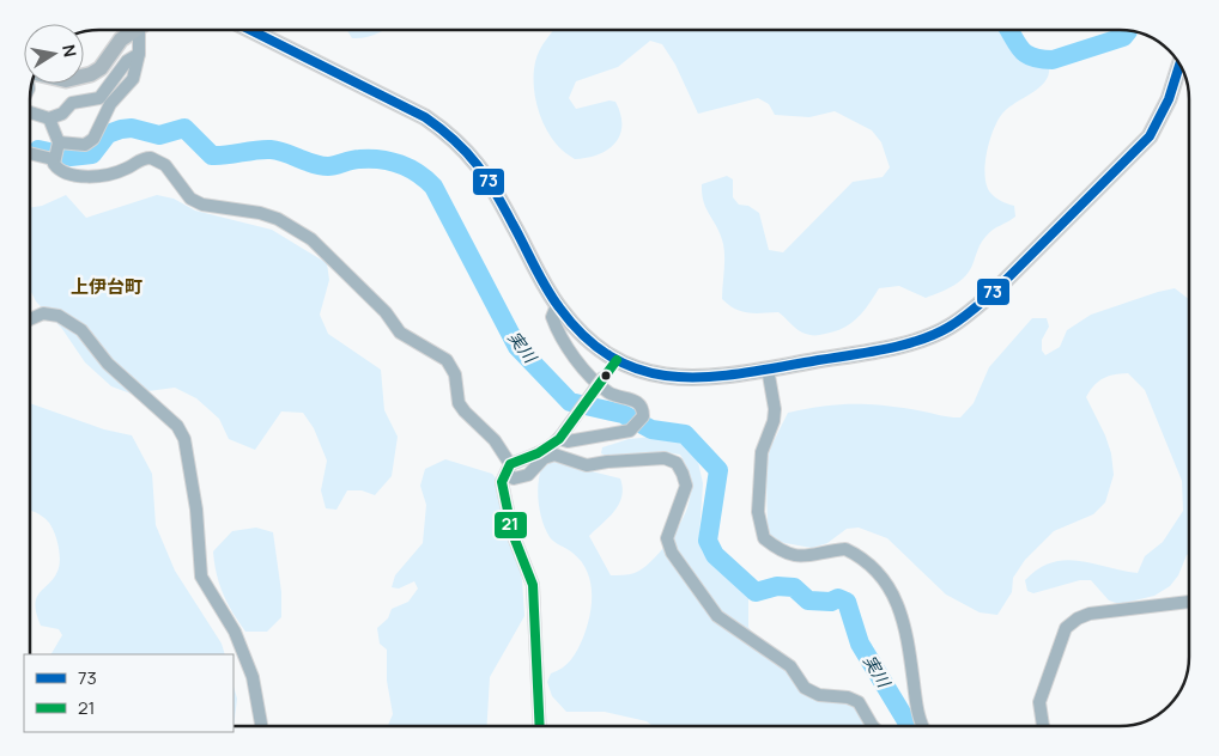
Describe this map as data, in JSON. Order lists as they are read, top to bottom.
{
  "districts": ["上伊台町"],
  "water": ["実川"],
  "lines": ["transit line 73", "transit line 21"],
  "legend": ["73", "21"],
  "north": "right"
}
